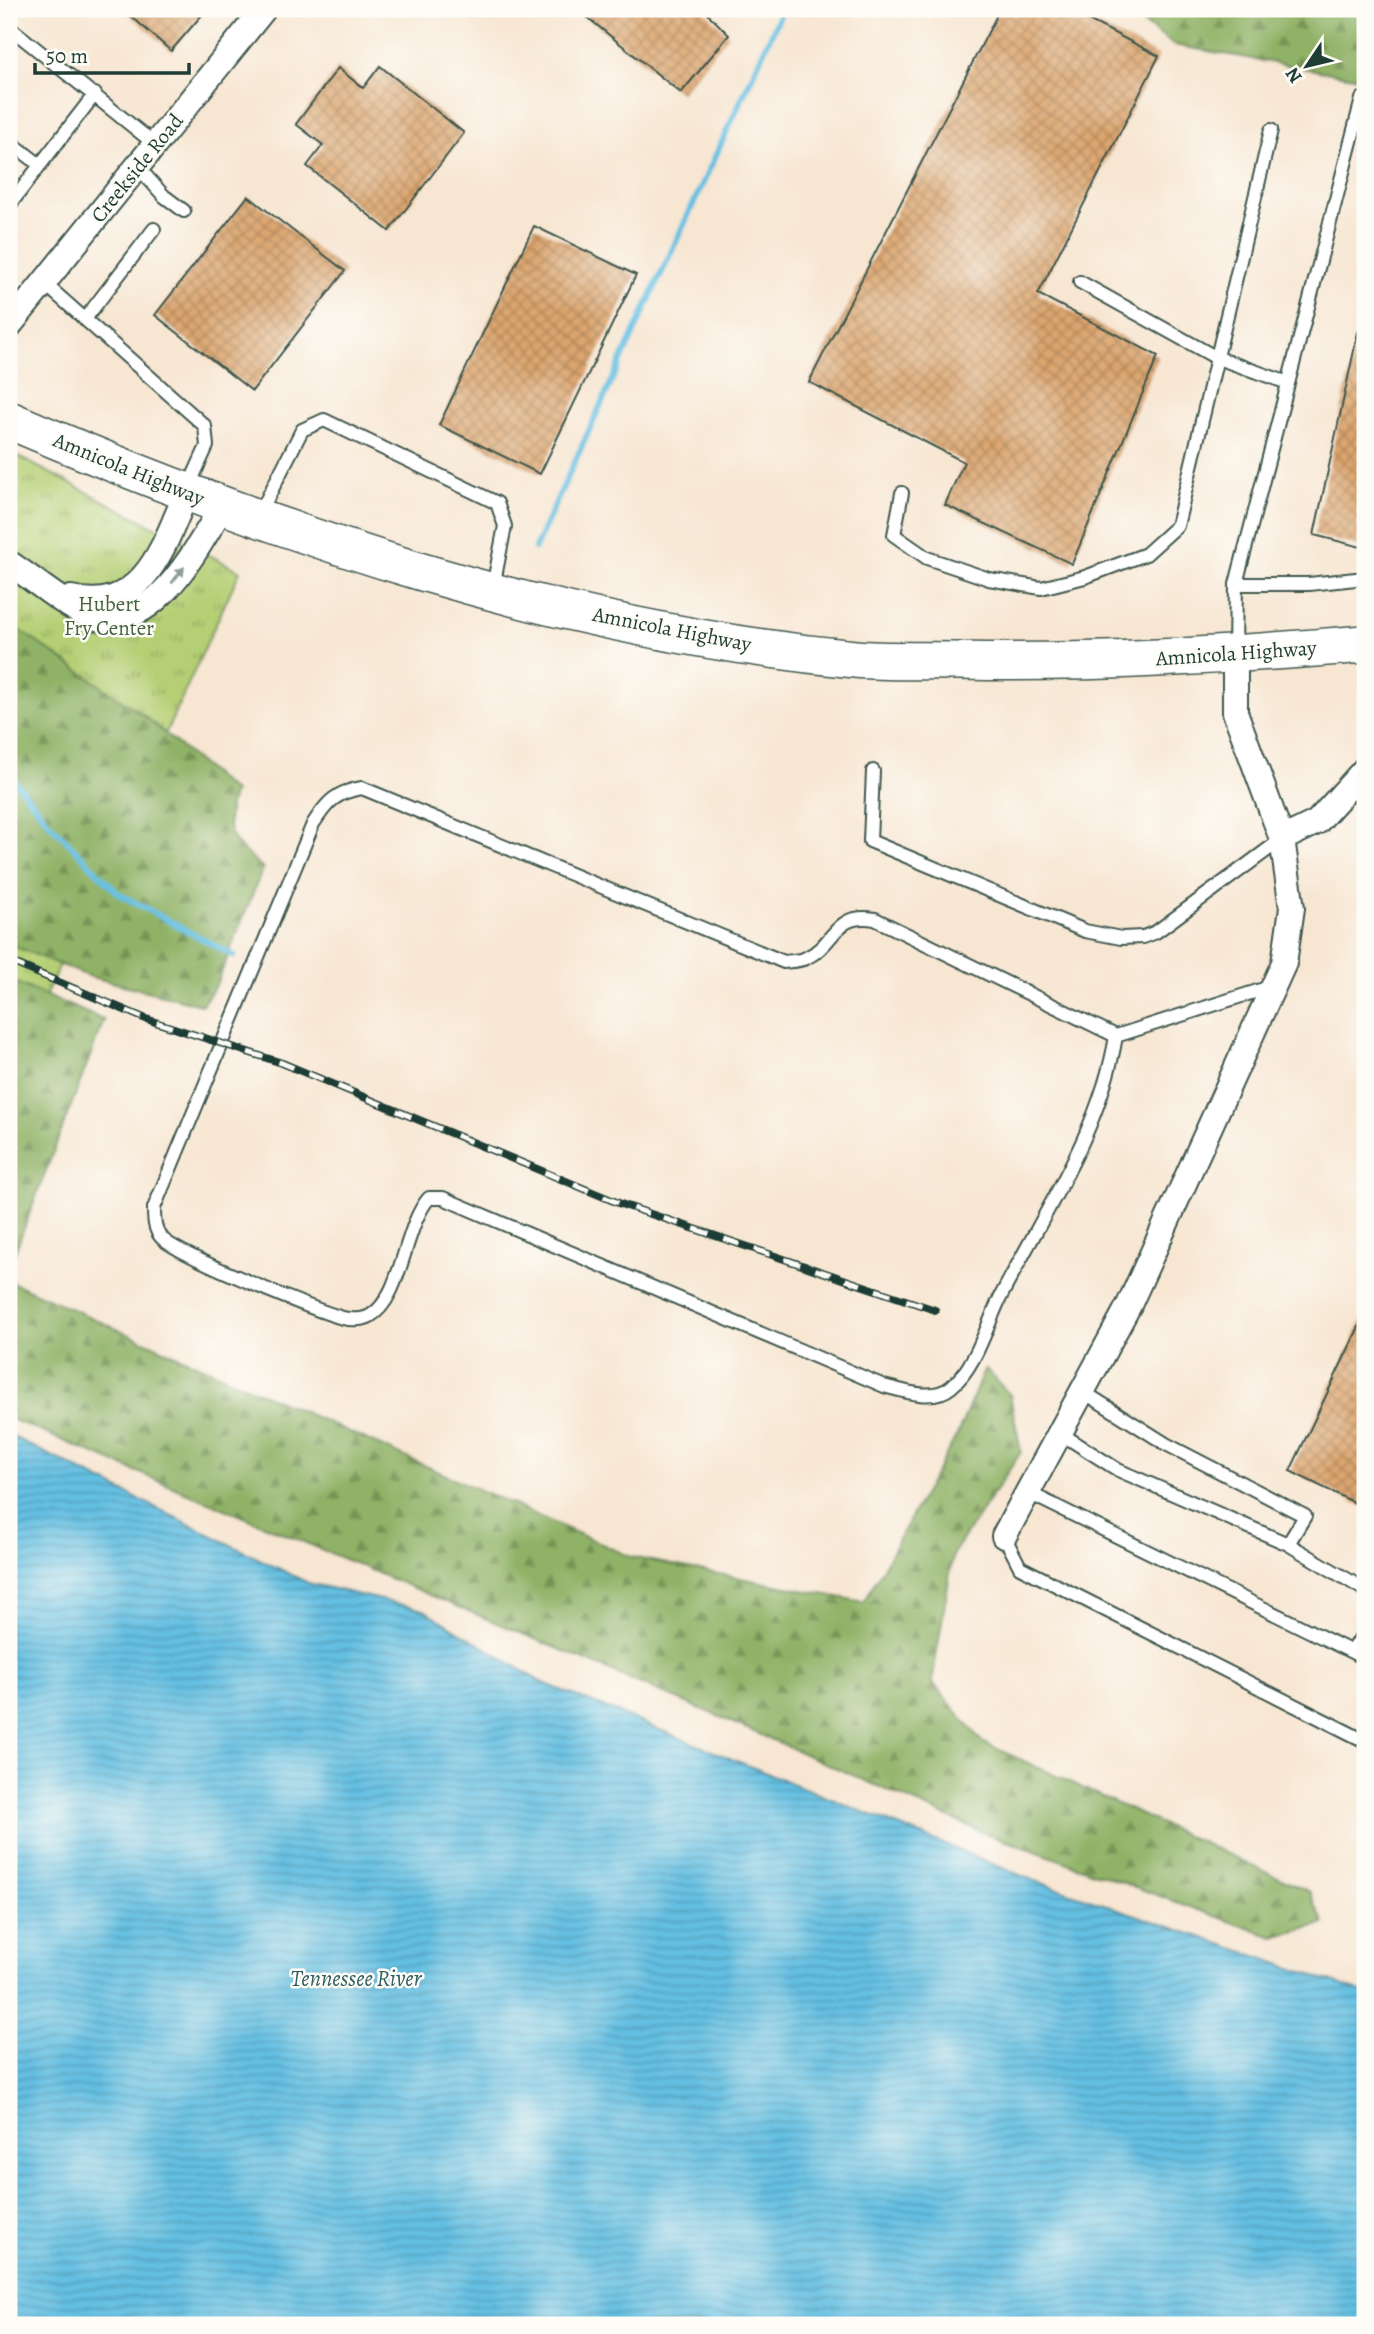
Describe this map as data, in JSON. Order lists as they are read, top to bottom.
{
  "streets": {
    "main road": ["Amnicola Highway"],
    "street": ["Creekside Road"]
  },
  "water": ["Tennessee River"],
  "parks": ["Hubert Fry Center"],
  "scale_bar": "50 m",
  "north": "bottom left"
}
